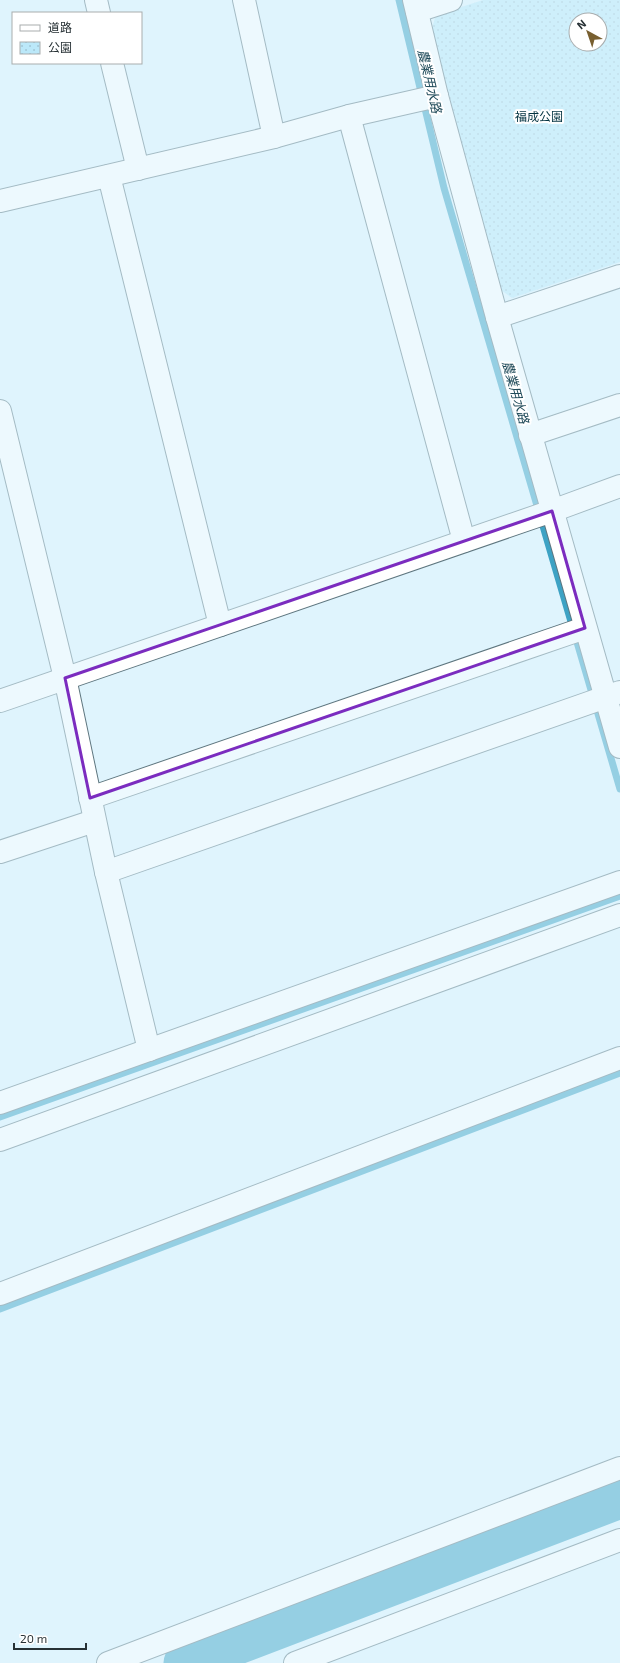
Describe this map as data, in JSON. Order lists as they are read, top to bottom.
{
  "water": ["農業用水路"],
  "parks": ["福成公園"],
  "legend": ["道路", "公園"],
  "scale_bar": "20 m",
  "north": "top left"
}
